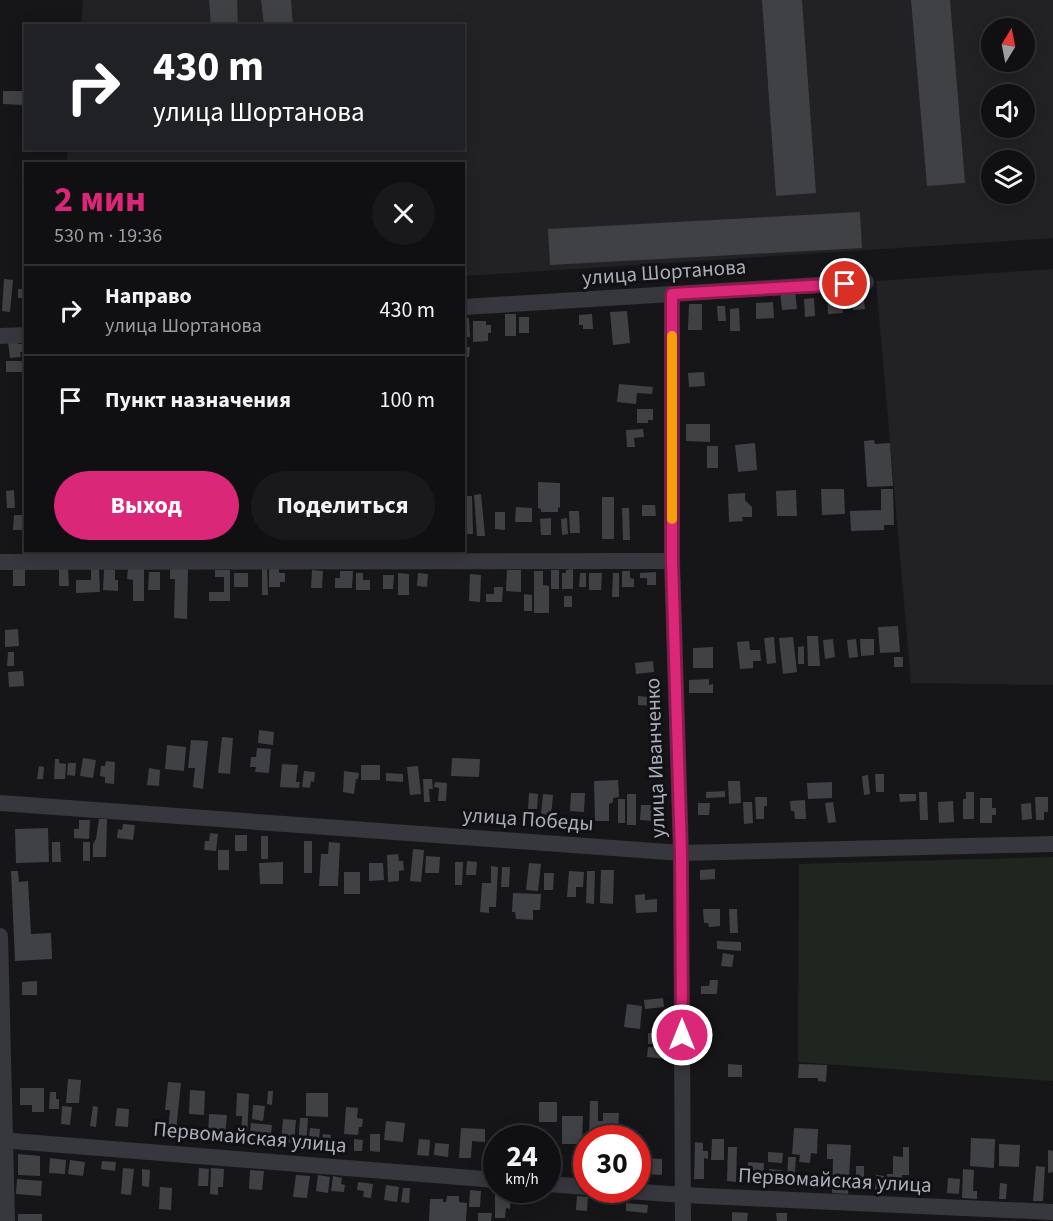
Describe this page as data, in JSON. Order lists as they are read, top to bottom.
{
  "streets": {
    "street": [
      "улица Шортанова",
      "улица Иванченко",
      "улица Победы",
      "Первомайская улица"
    ]
  },
  "crossings": [
    ["улица Шортанова", "улица Иванченко"],
    ["улица Иванченко", "улица Победы"],
    ["улица Иванченко", "Первомайская улица"]
  ],
  "north": "top",
  "page": {
    "turn": ["430 m", "улица Шортанова"],
    "heading": ["2 мин", "530 m · 19:36"],
    "list": [
      {
        "name": "Направо",
        "note": "улица Шортанова",
        "value": "430 m"
      },
      {
        "name": "Пункт назначения",
        "value": "100 m"
      }
    ],
    "buttons": ["Выход", "Поделиться"],
    "speed": "24 km/h",
    "limit": "30"
  }
}
